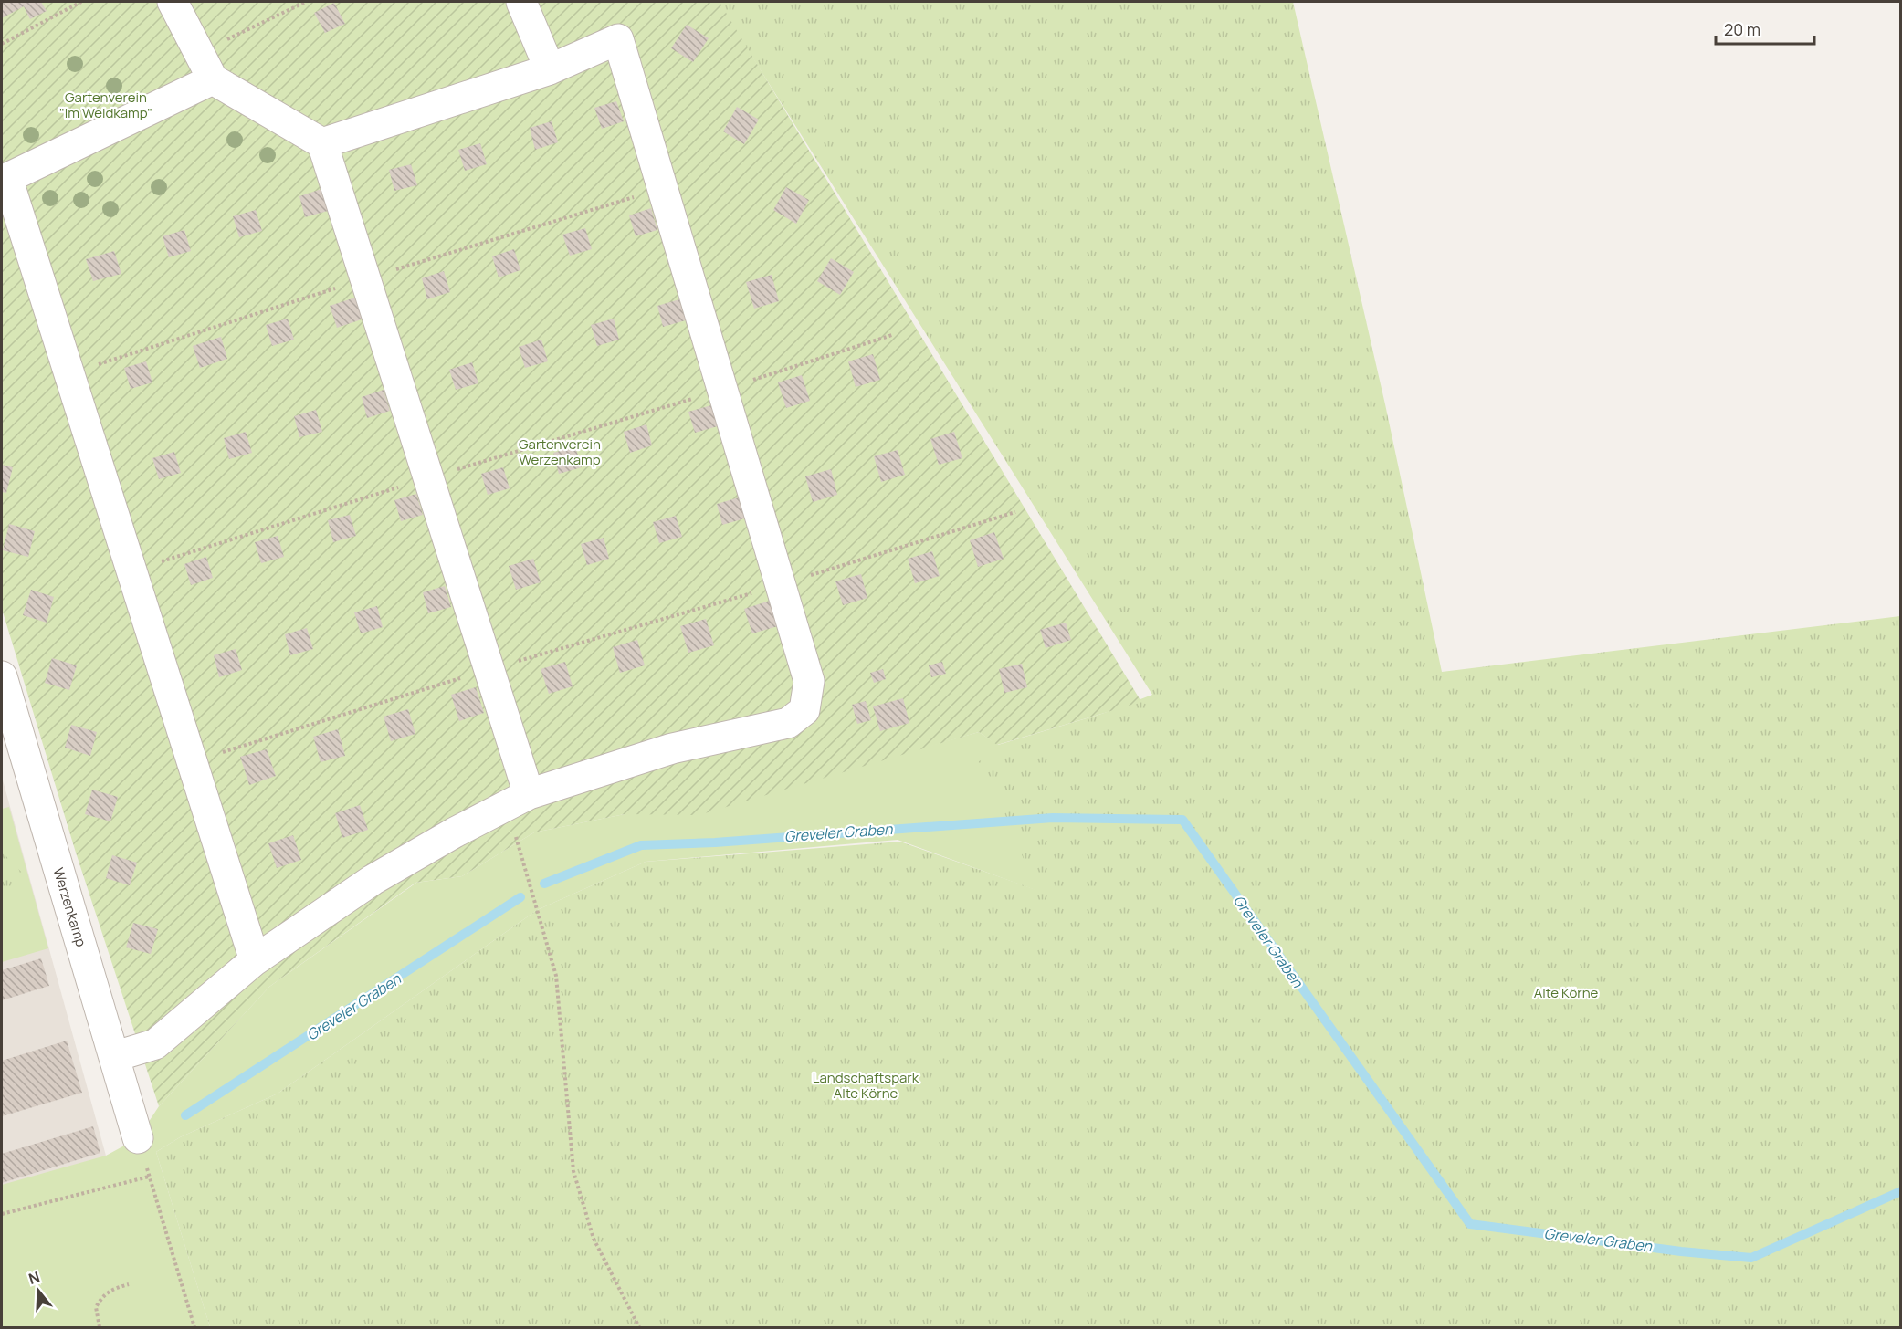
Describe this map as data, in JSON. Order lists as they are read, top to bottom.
{
  "streets": {
    "street": ["Werzenkamp"]
  },
  "water": ["Greveler Graben"],
  "parks": [
    "Gartenverein \"Im Weidkamp\"",
    "Gartenverein Werzenkamp",
    "Alte Körne",
    "Landschaftspark Alte Körne"
  ],
  "scale_bar": "20 m",
  "north": "top"
}
